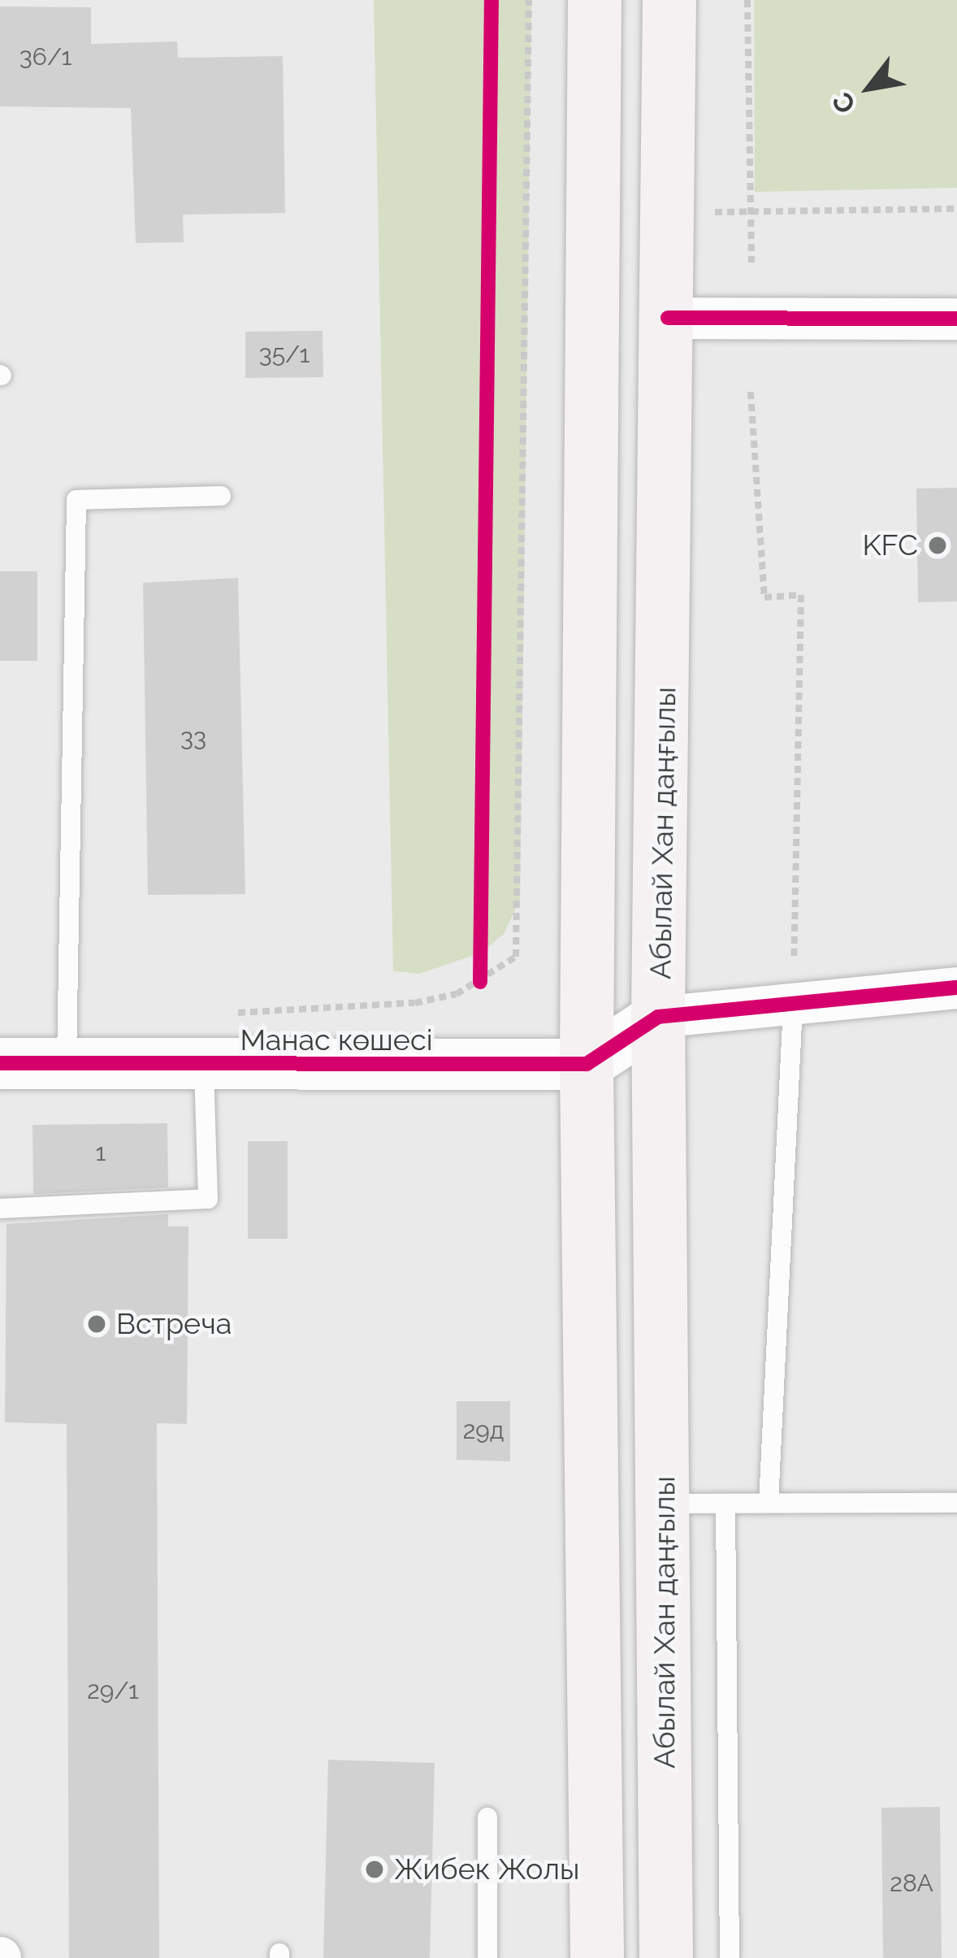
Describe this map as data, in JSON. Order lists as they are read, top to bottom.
{
  "streets": {
    "main road": ["Абылай Хан даңғылы"],
    "street": ["Манас көшесі"]
  },
  "places": ["KFC", "Встреча", "Жибек Жолы"],
  "house_numbers": [
    "36/1",
    "35/1",
    "33",
    "1",
    "29д",
    "29/1",
    "28А"
  ],
  "north": "bottom left"
}
